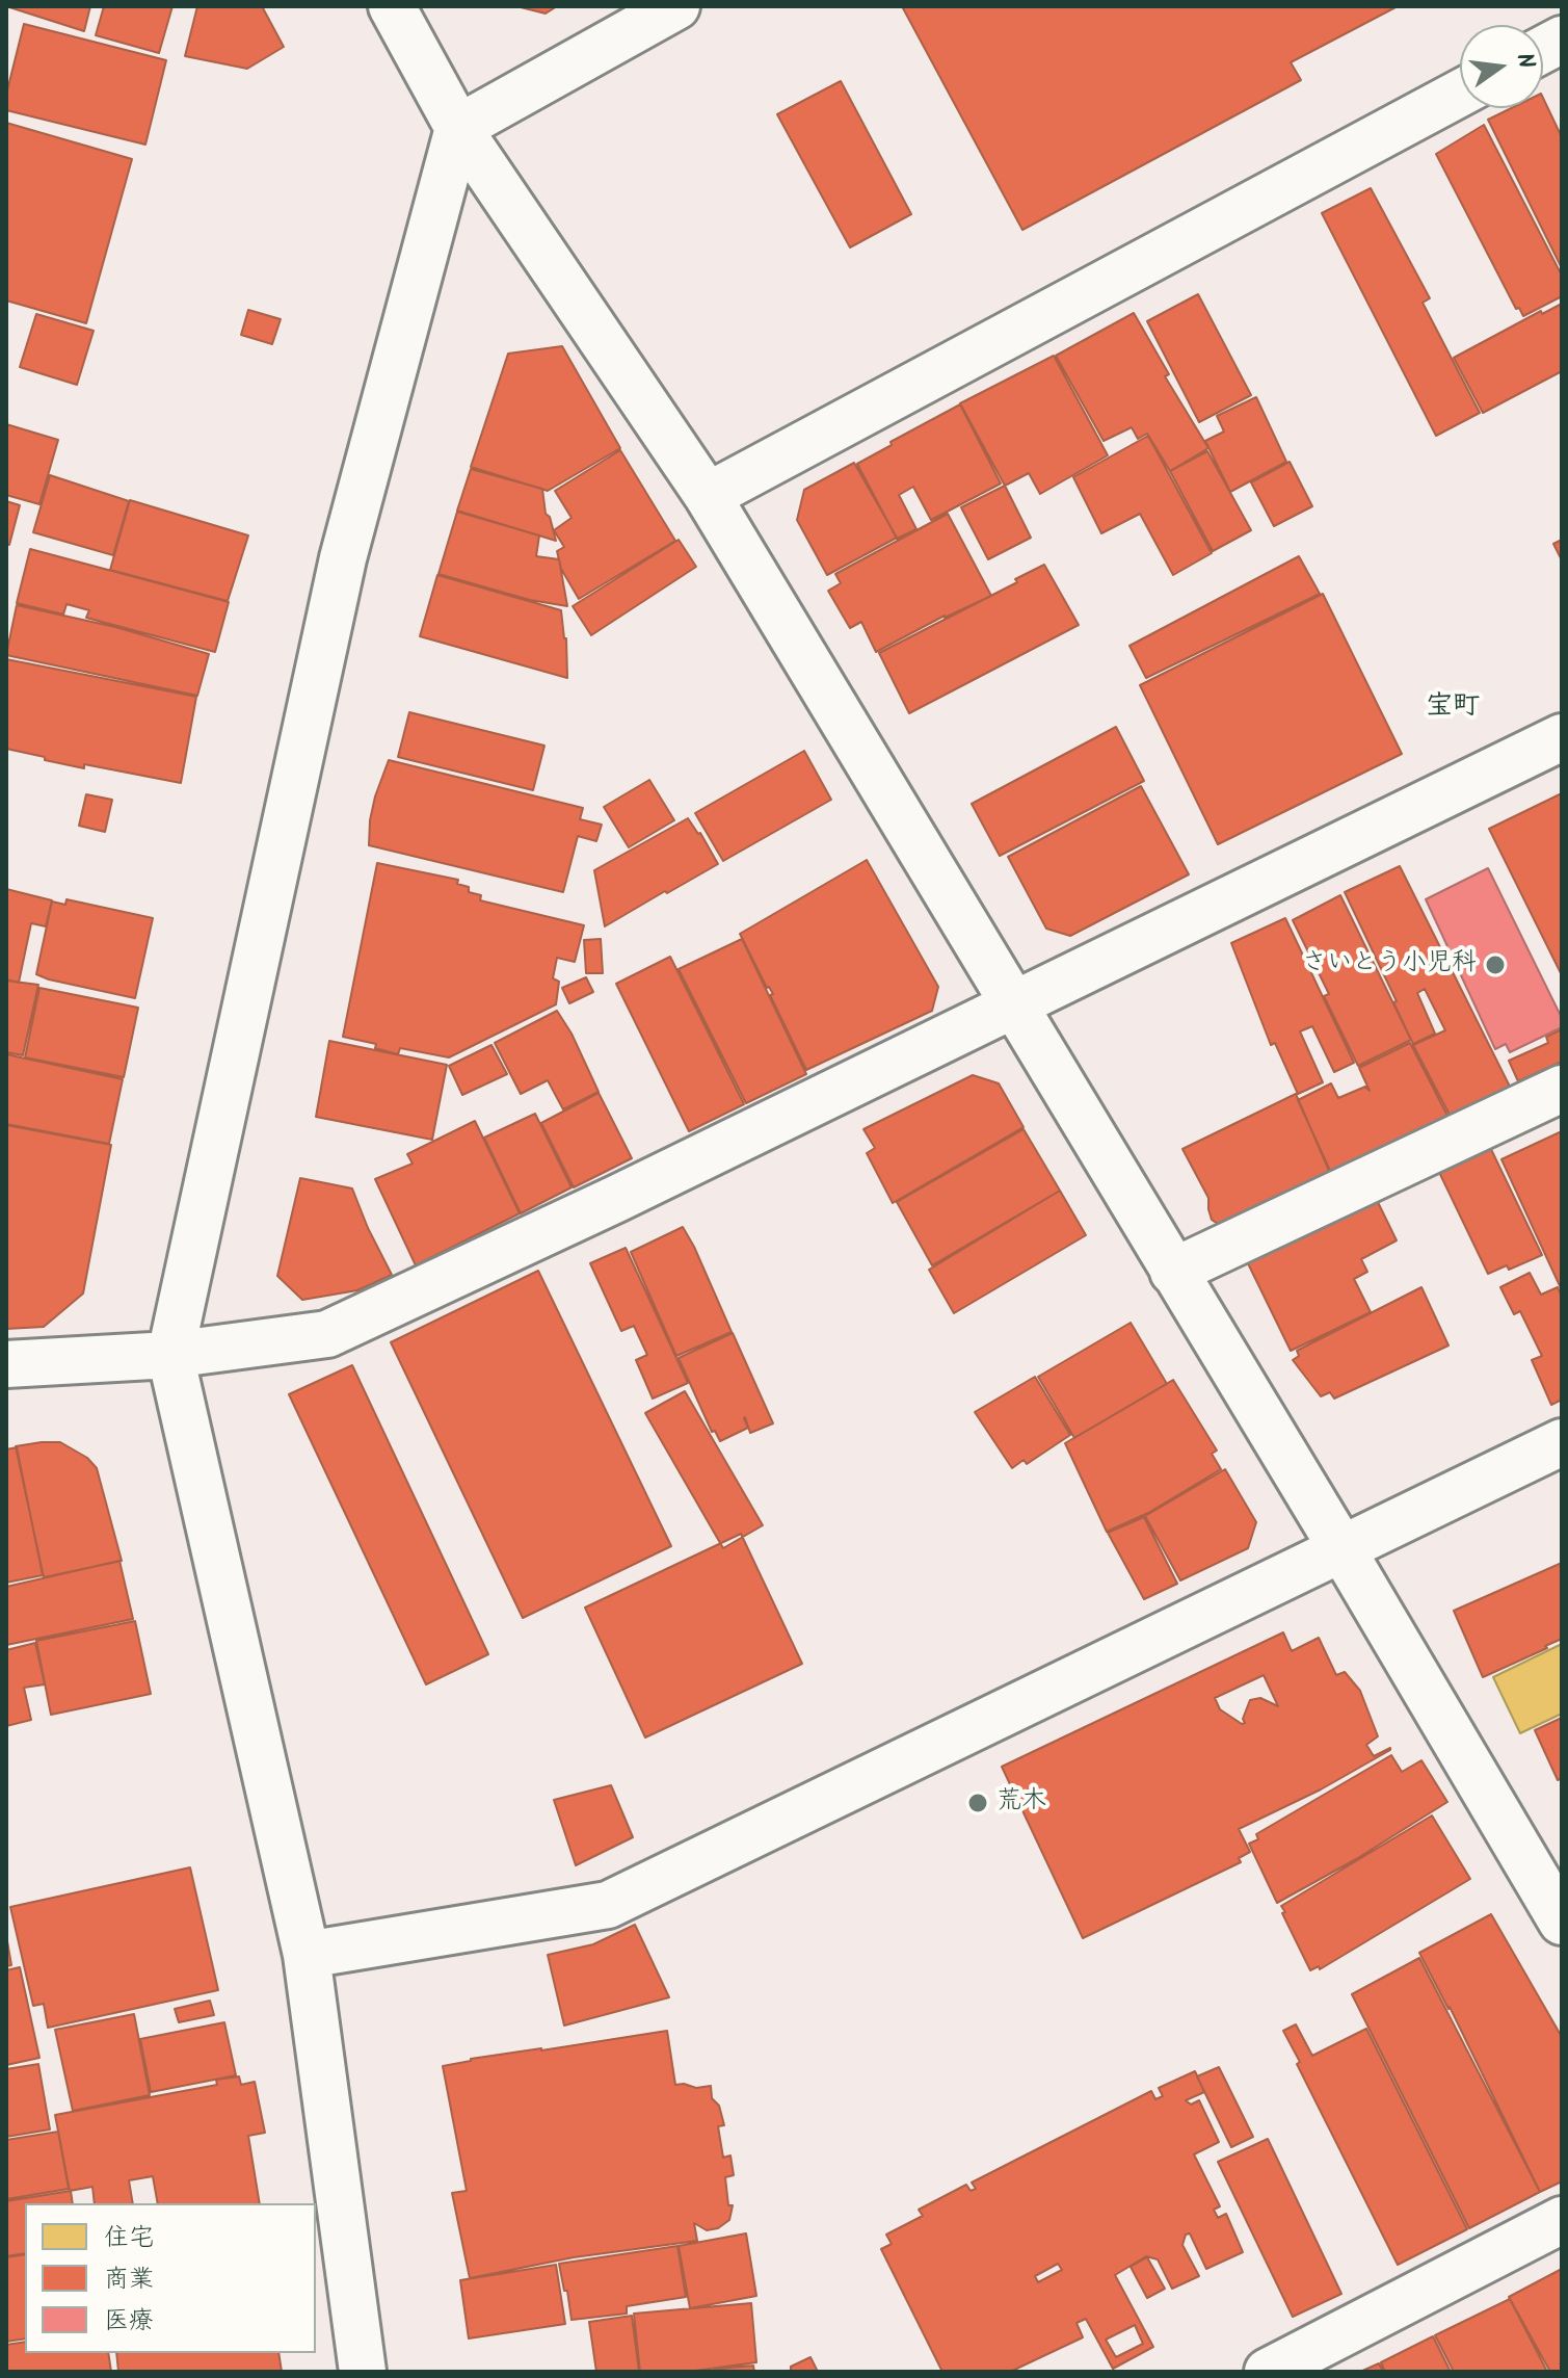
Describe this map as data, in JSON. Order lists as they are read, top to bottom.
{
  "districts": ["宝町"],
  "places": ["さいとう小児科", "荒木"],
  "legend": ["住宅", "商業", "医療"],
  "north": "right"
}
